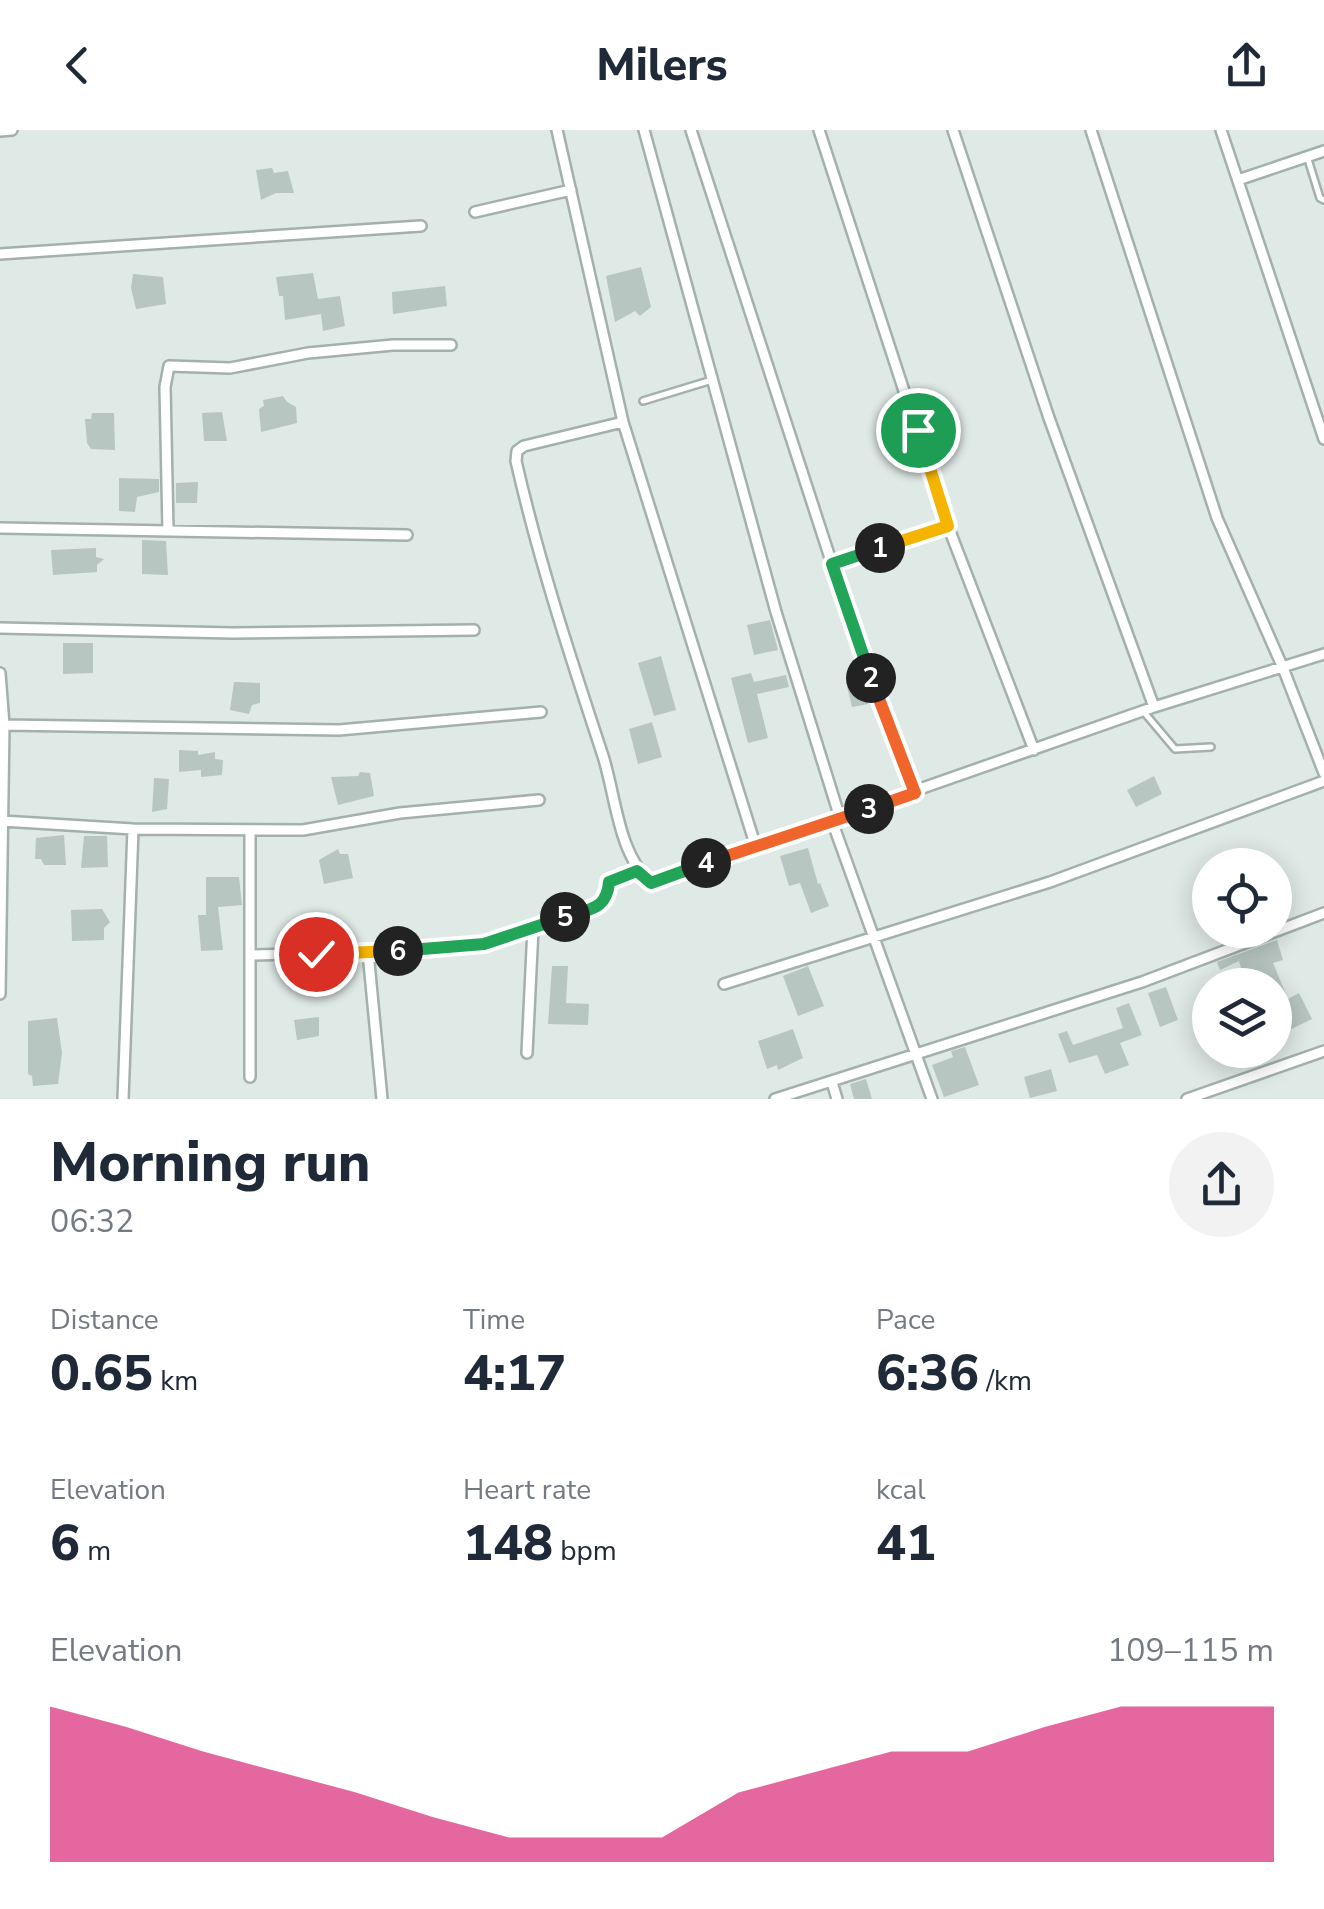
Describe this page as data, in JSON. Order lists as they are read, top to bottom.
{
  "page": {
    "header": "Milers",
    "pins": [
      "1",
      "2",
      "3",
      "4",
      "5",
      "6"
    ],
    "heading": ["Morning run", "06:32"],
    "stats": [
      ["Distance", "0.65 km"],
      ["Time", "4:17"],
      ["Pace", "6:36 /km"],
      ["Elevation", "6 m"],
      ["Heart rate", "148 bpm"],
      ["kcal", "41"]
    ],
    "chart": ["Elevation", "109–115 m"]
  }
}
